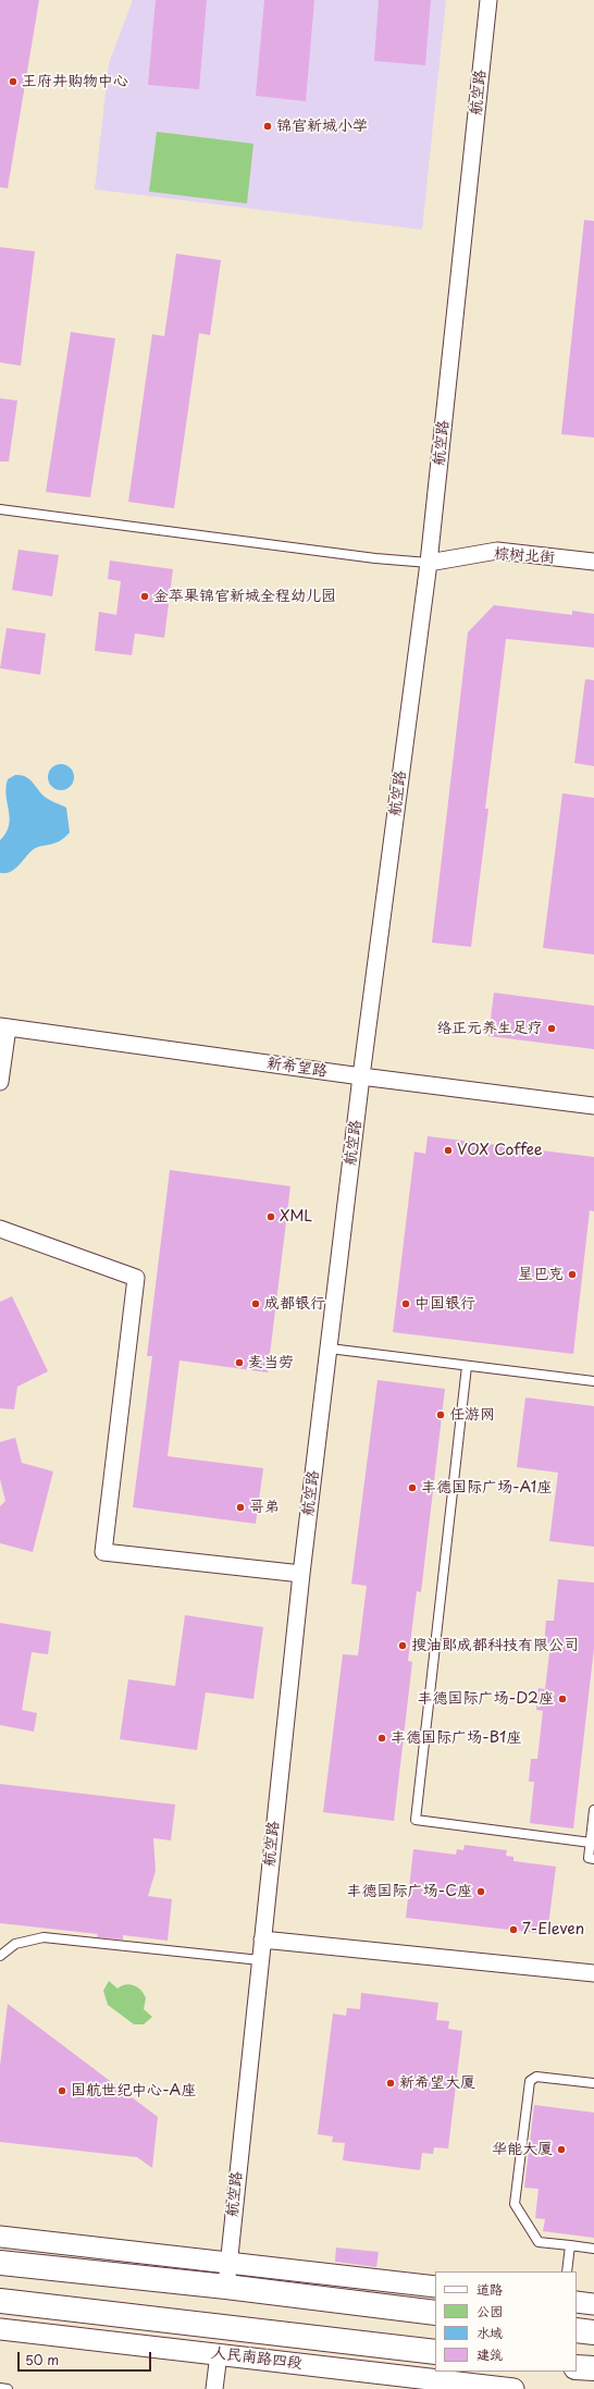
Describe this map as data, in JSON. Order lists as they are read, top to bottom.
{
  "streets": {
    "main road": ["人民南路四段"],
    "street": ["航空路", "棕树北街", "新希望路"]
  },
  "crossings": [
    ["航空路", "棕树北街"],
    ["航空路", "新希望路"]
  ],
  "places": [
    "王府井购物中心",
    "锦官新城小学",
    "金苹果锦官新城全程幼儿园",
    "络正元养生足疗",
    "VOX Coffee",
    "XML",
    "星巴克",
    "成都银行",
    "中国银行",
    "麦当劳",
    "任游网",
    "丰德国际广场-A1座",
    "哥弟",
    "搜油郎成都科技有限公司",
    "丰德国际广场-D2座",
    "丰德国际广场-B1座",
    "丰德国际广场-C座",
    "7-Eleven",
    "新希望大厦",
    "国航世纪中心-A座",
    "华能大厦"
  ],
  "legend": [
    "道路",
    "公园",
    "水域",
    "建筑"
  ],
  "scale_bar": "50 m"
}
